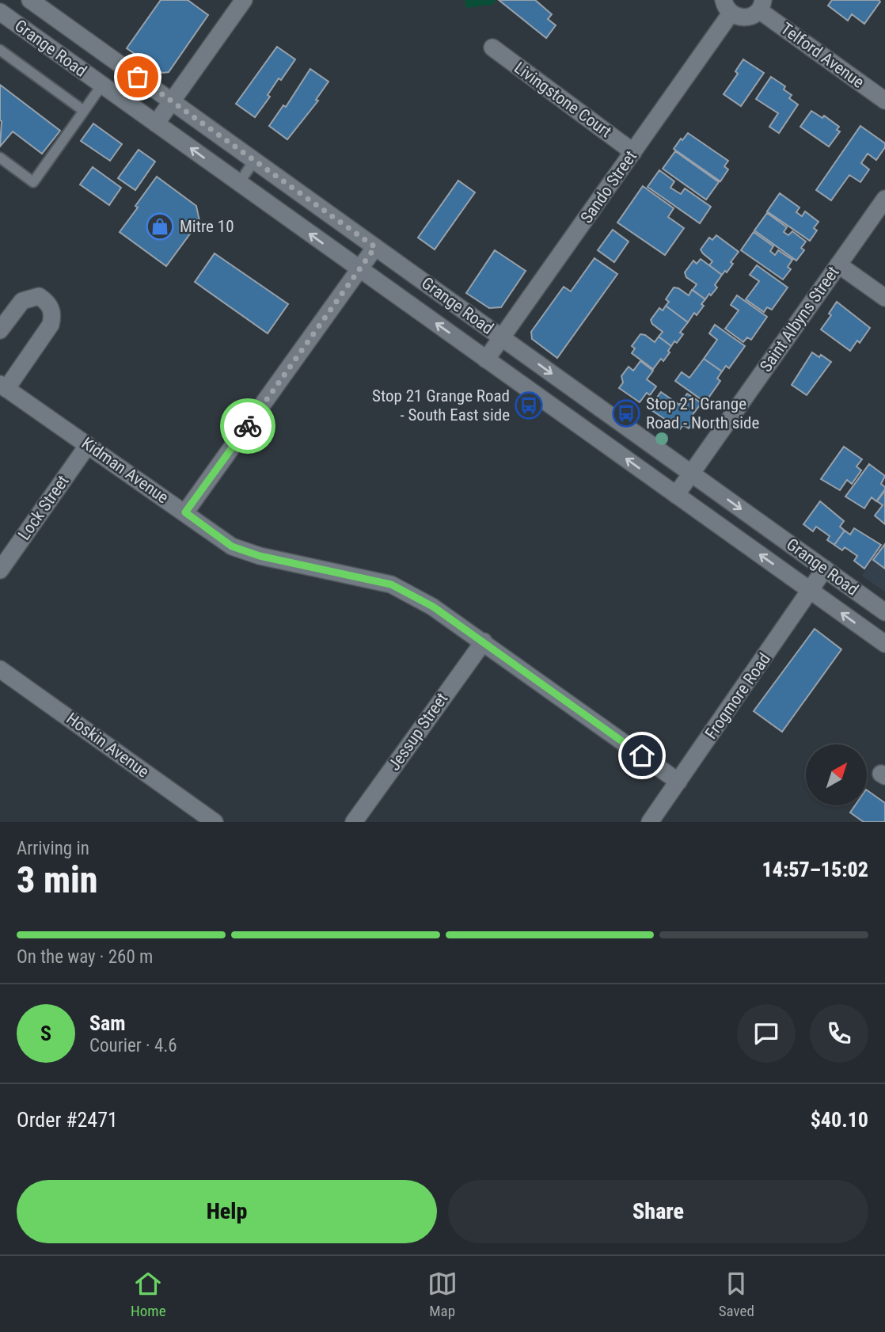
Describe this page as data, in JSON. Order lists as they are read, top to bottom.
{
  "streets": {
    "street": [
      "Grange Road",
      "Telford Avenue",
      "Livingstone Court",
      "Sando Street",
      "Saint Albyns Street",
      "Kidman Avenue",
      "Lock Street",
      "Frogmore Road",
      "Jessup Street",
      "Hoskin Avenue"
    ]
  },
  "crossings": [
    ["Grange Road", "Sando Street"],
    ["Grange Road", "Saint Albyns Street"],
    ["Grange Road", "Frogmore Road"],
    ["Livingstone Court", "Sando Street"],
    ["Kidman Avenue", "Lock Street"],
    ["Kidman Avenue", "Frogmore Road"],
    ["Kidman Avenue", "Jessup Street"]
  ],
  "places": {
    "shop": ["Mitre 10"],
    "bus stop": ["Stop 21 Grange Road - South East side", "Stop 21 Grange Road - North side"]
  },
  "north": "top right",
  "page": {
    "heading": ["3 min", "Arriving in", "14:57–15:02"],
    "panel": [
      "Sam",
      "Courier · 4.6",
      "Order #2471",
      "$40.10"
    ],
    "bar": "On the way · 260 m",
    "round": "S",
    "buttons": ["Help", "Share"],
    "tabs": ["Home", "Map", "Saved"]
  }
}
